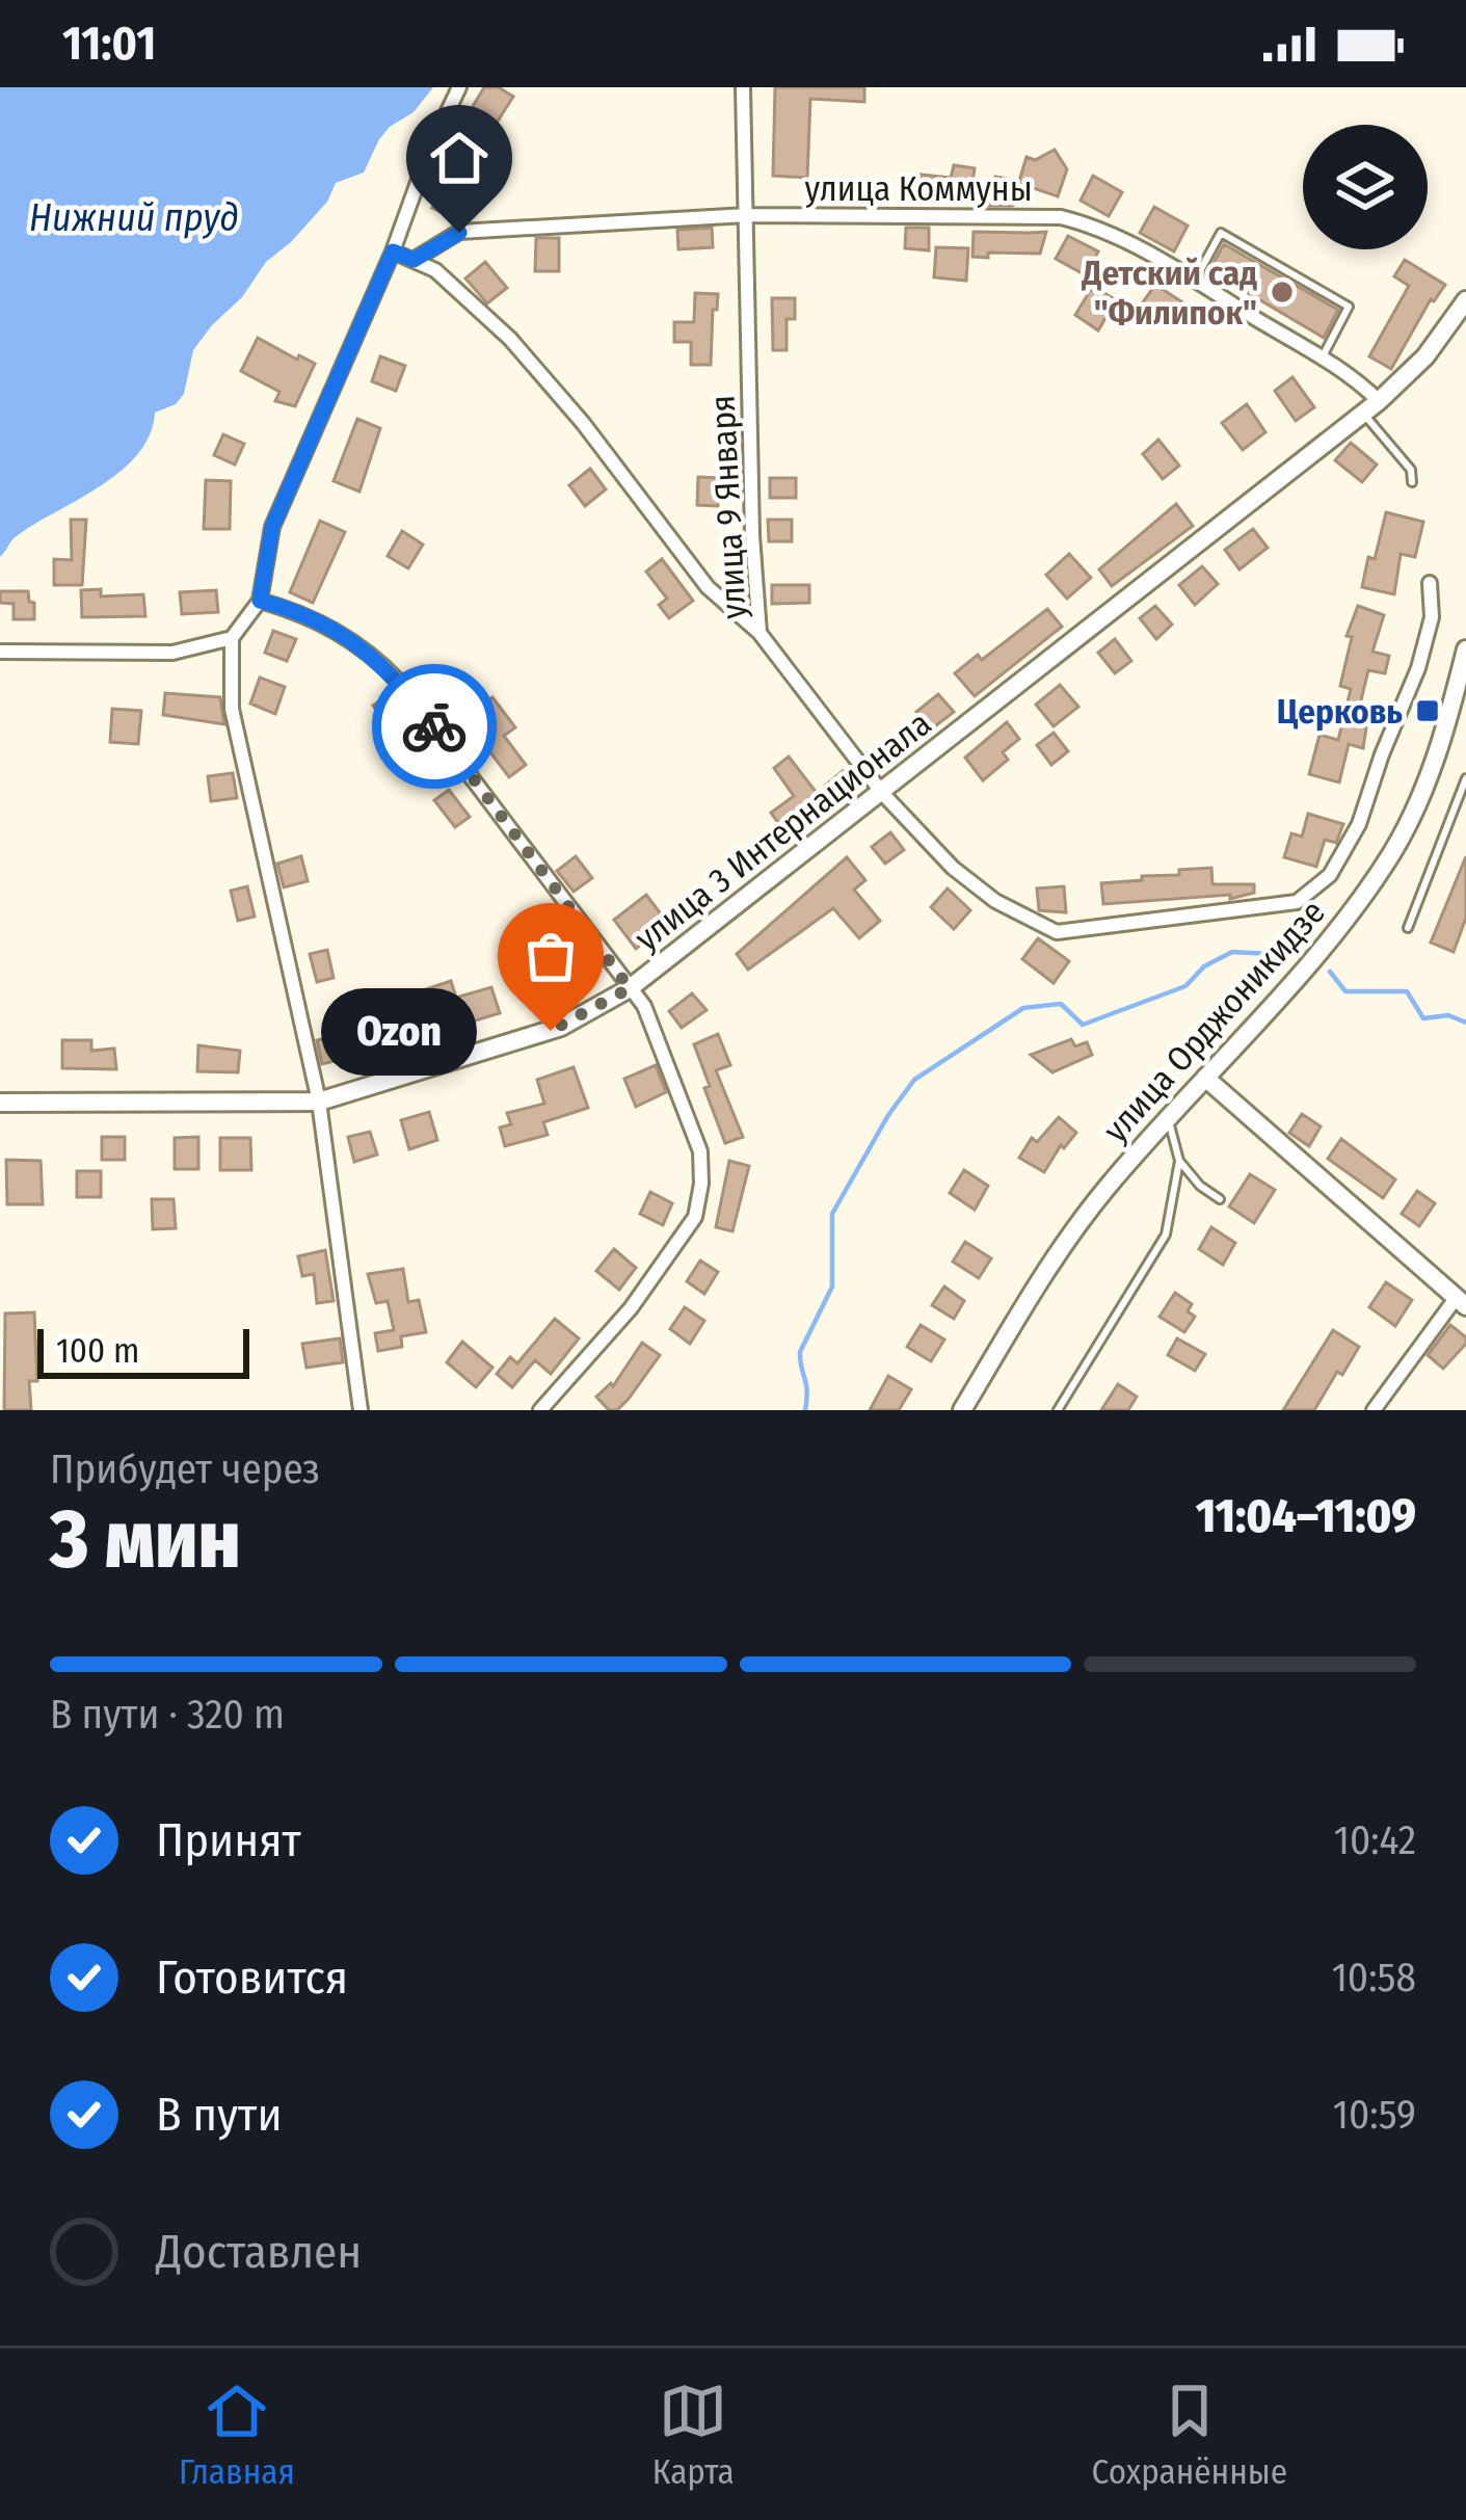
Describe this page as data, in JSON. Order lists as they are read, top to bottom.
{
  "streets": {
    "street": [
      "улица Коммуны",
      "улица 9 Января",
      "улица 3 Интернационала",
      "улица Орджоникидзе"
    ]
  },
  "crossings": [
    ["улица Коммуны", "улица 9 Января"],
    ["улица Коммуны", "улица 3 Интернационала"],
    ["улица 9 Января", "улица 3 Интернационала"]
  ],
  "water": ["Нижний пруд"],
  "places": {
    "other": ["Детский сад \"Филипок\"", "Ozon"],
    "transit": ["Церковь"]
  },
  "scale_bar": "100 m",
  "page": {
    "status": "11:01",
    "bubble": "Ozon",
    "scale": "100 m",
    "heading": ["3 мин", "Прибудет через", "11:04–11:09"],
    "bar": "В пути · 320 m",
    "list": [
      ["Принят", "10:42"],
      ["Готовится", "10:58"],
      ["В пути", "10:59"],
      "Доставлен"
    ],
    "tabs": ["Главная", "Карта", "Сохранённые"]
  }
}
